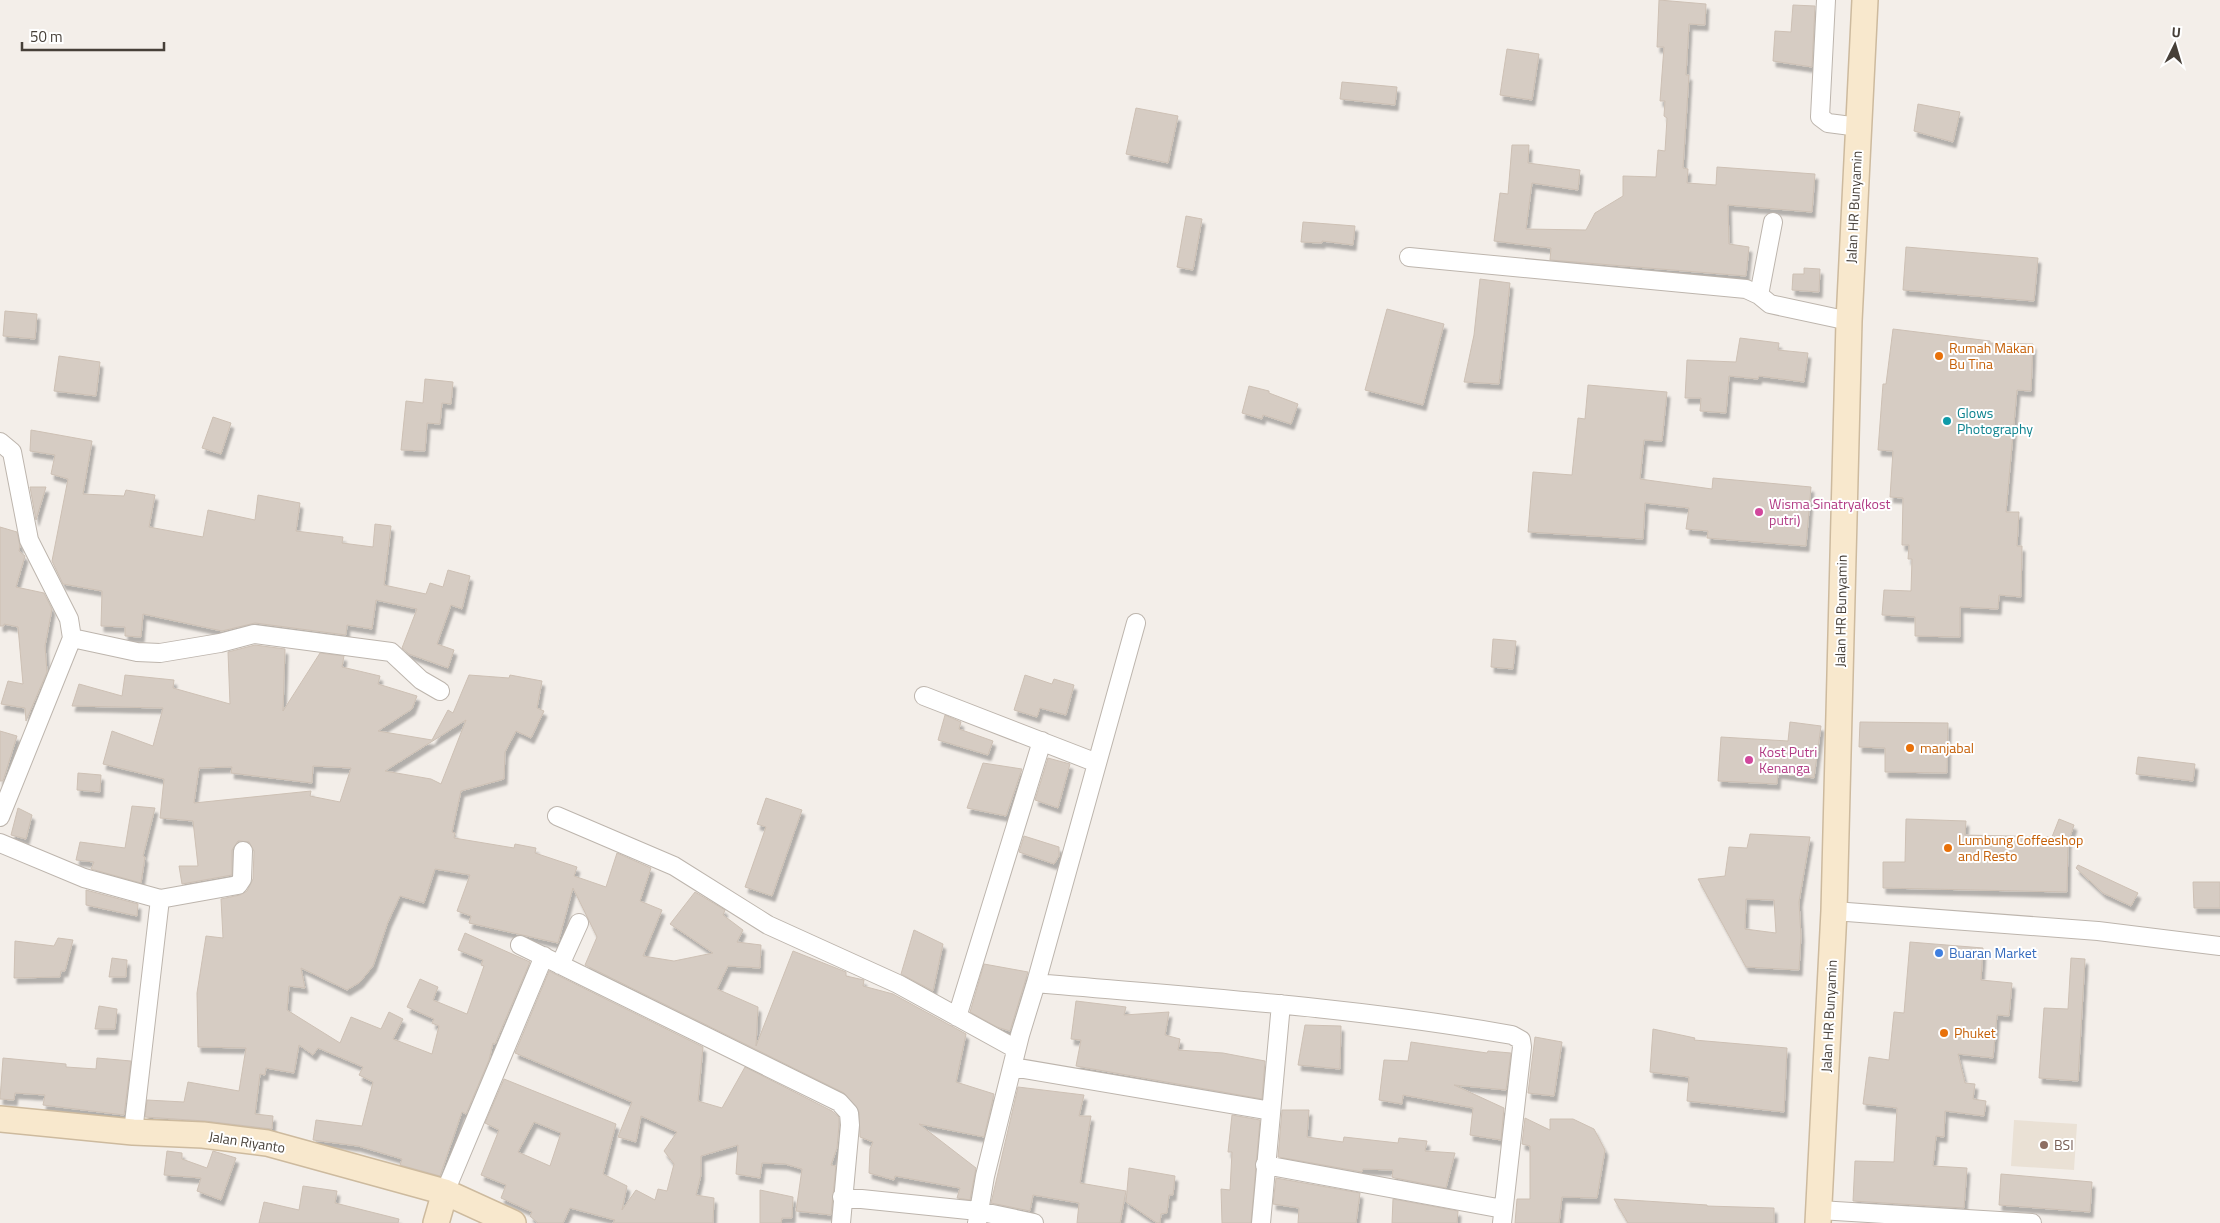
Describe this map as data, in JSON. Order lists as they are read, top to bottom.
{
  "streets": {
    "main road": ["Jalan HR Bunyamin", "Jalan Riyanto"]
  },
  "places": [
    "Rumah Makan Bu Tina",
    "Glows Photography",
    "Wisma Sinatrya(kost putri)",
    "manjabal",
    "Kost Putri Kenanga",
    "Lumbung Coffeeshop and Resto",
    "Buaran Market",
    "Phuket",
    "BSI"
  ],
  "scale_bar": "50 m",
  "north": "top"
}
